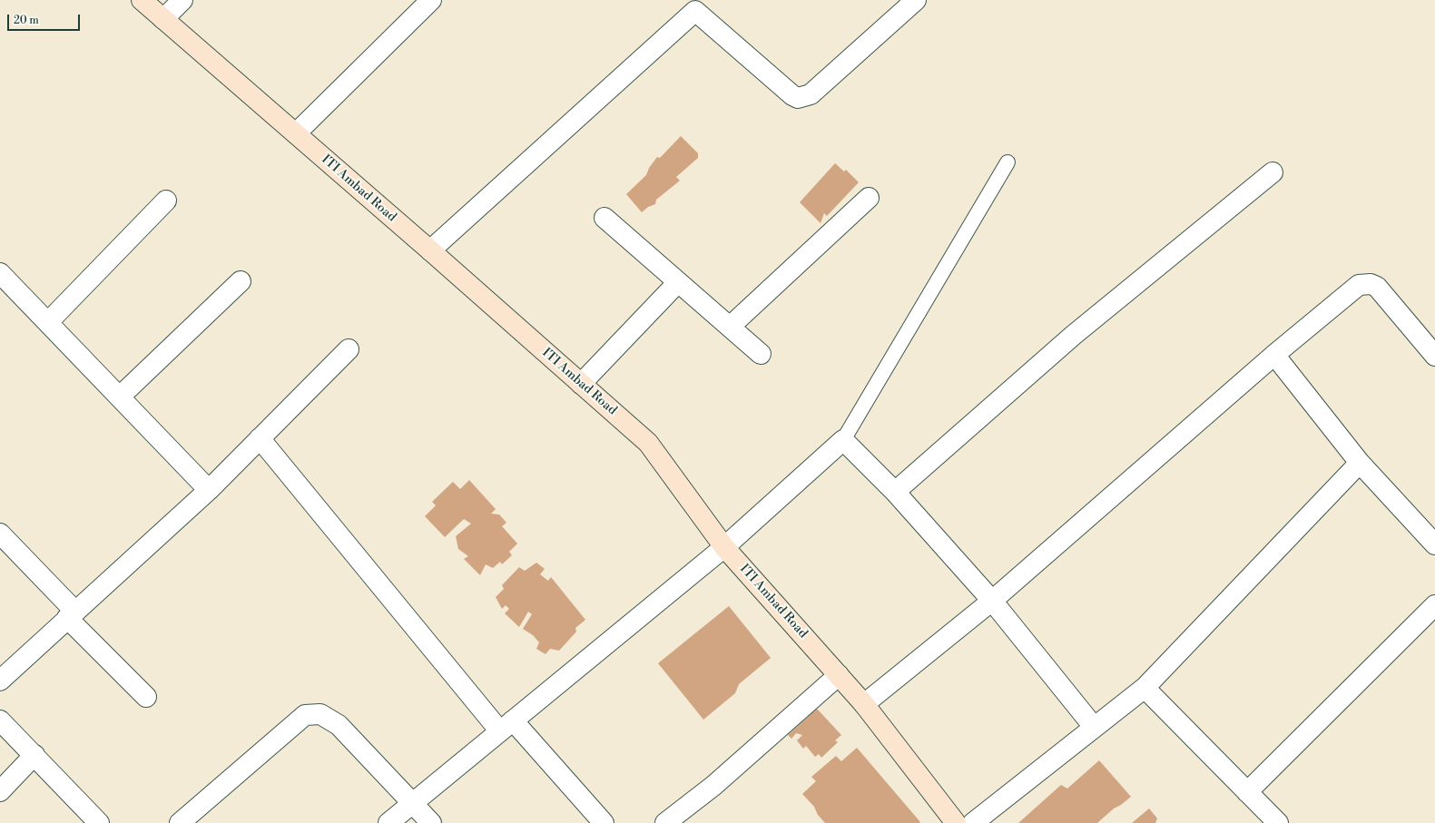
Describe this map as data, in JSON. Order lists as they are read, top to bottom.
{
  "streets": {
    "street": ["ITI Ambad Road"]
  },
  "scale_bar": "20 m"
}
